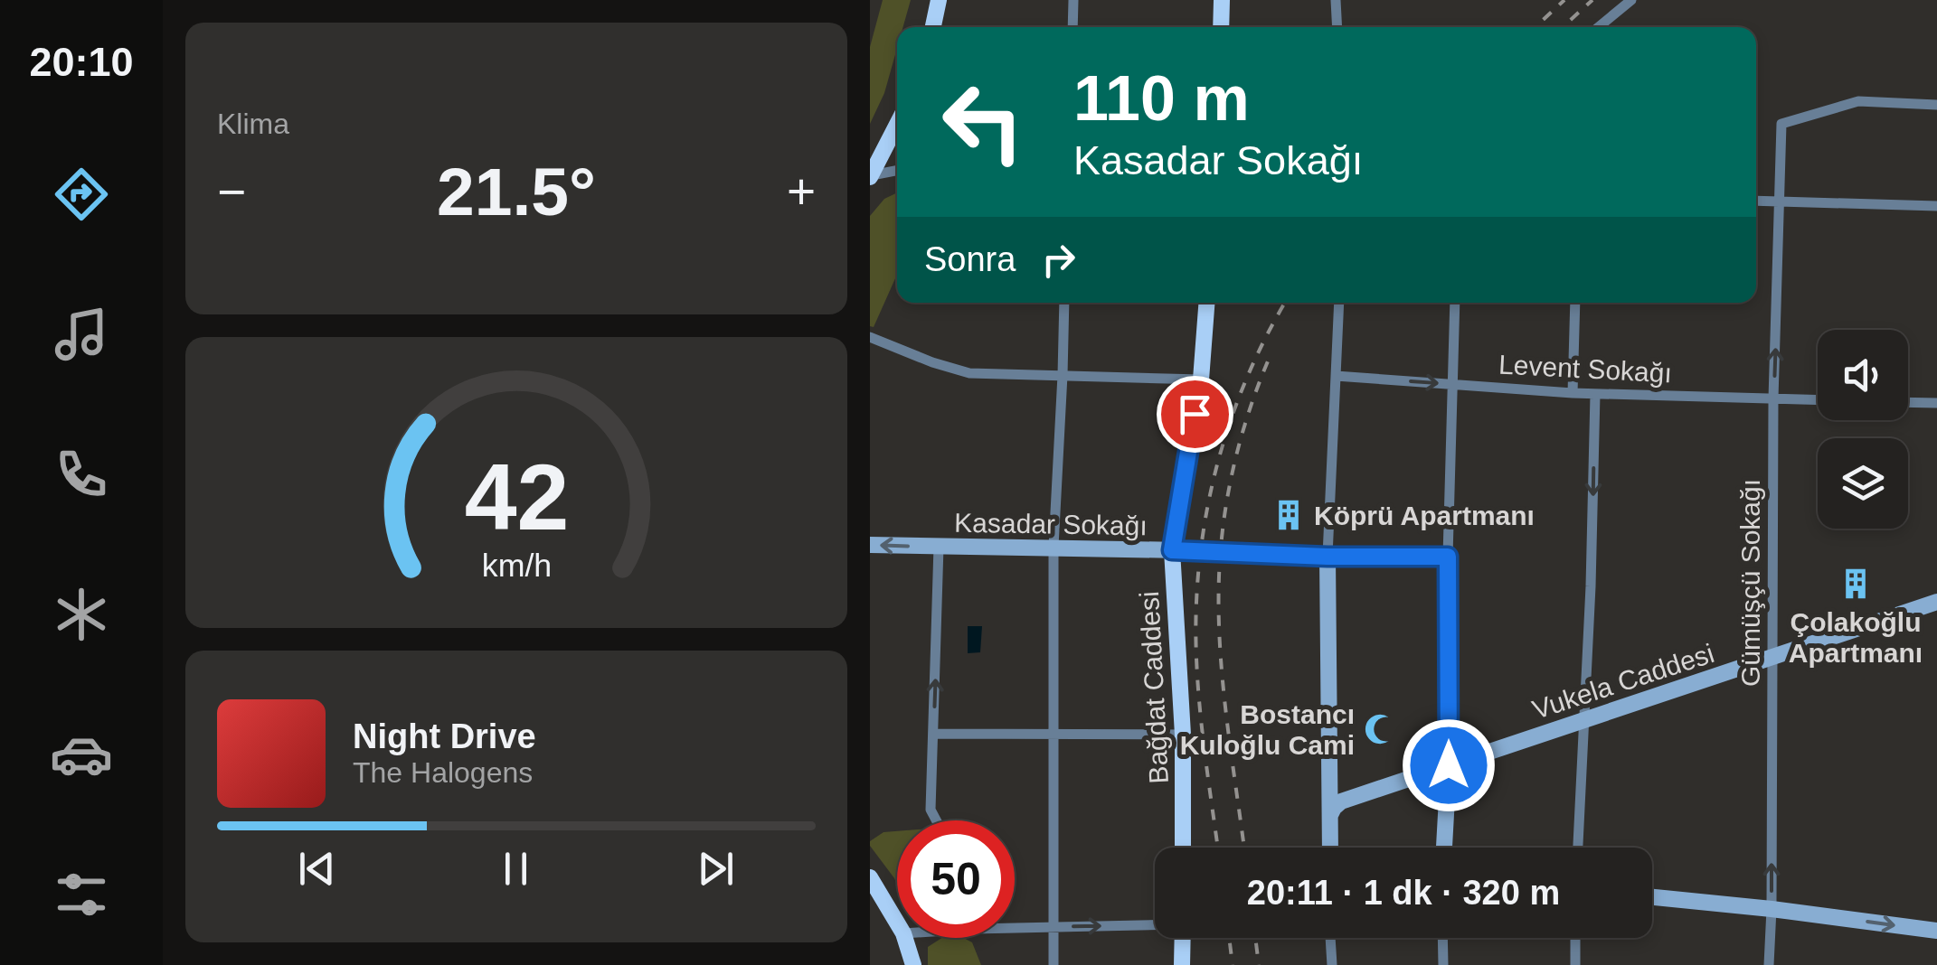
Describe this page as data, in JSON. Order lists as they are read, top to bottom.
{
  "streets": {
    "main road": ["Kasadar Sokağı", "Vukela Caddesi", "Bağdat Caddesi"],
    "street": ["Levent Sokağı", "Gümüşçü Sokağı"]
  },
  "crossings": [
    ["Levent Sokağı", "Gümüşçü Sokağı"],
    ["Kasadar Sokağı", "Bağdat Caddesi"],
    ["Gümüşçü Sokağı", "Vukela Caddesi"]
  ],
  "one_way": ["Gümüşçü Sokağı"],
  "places": {
    "building": ["Köprü Apartmanı", "Çolakoğlu Apartmanı"],
    "mosque": ["Bostancı Kuloğlu Cami"]
  },
  "page": {
    "tabs": "20:10",
    "tile": "Klima",
    "turn": ["110 m", "Kasadar Sokağı"],
    "heat": ["−", "21.5°", "+"],
    "then": "Sonra",
    "song": ["Night Drive", "The Halogens"],
    "limit": "50",
    "trip": "20:11 · 1 dk · 320 m",
    "gauge": ["42", "km/h"]
  }
}
